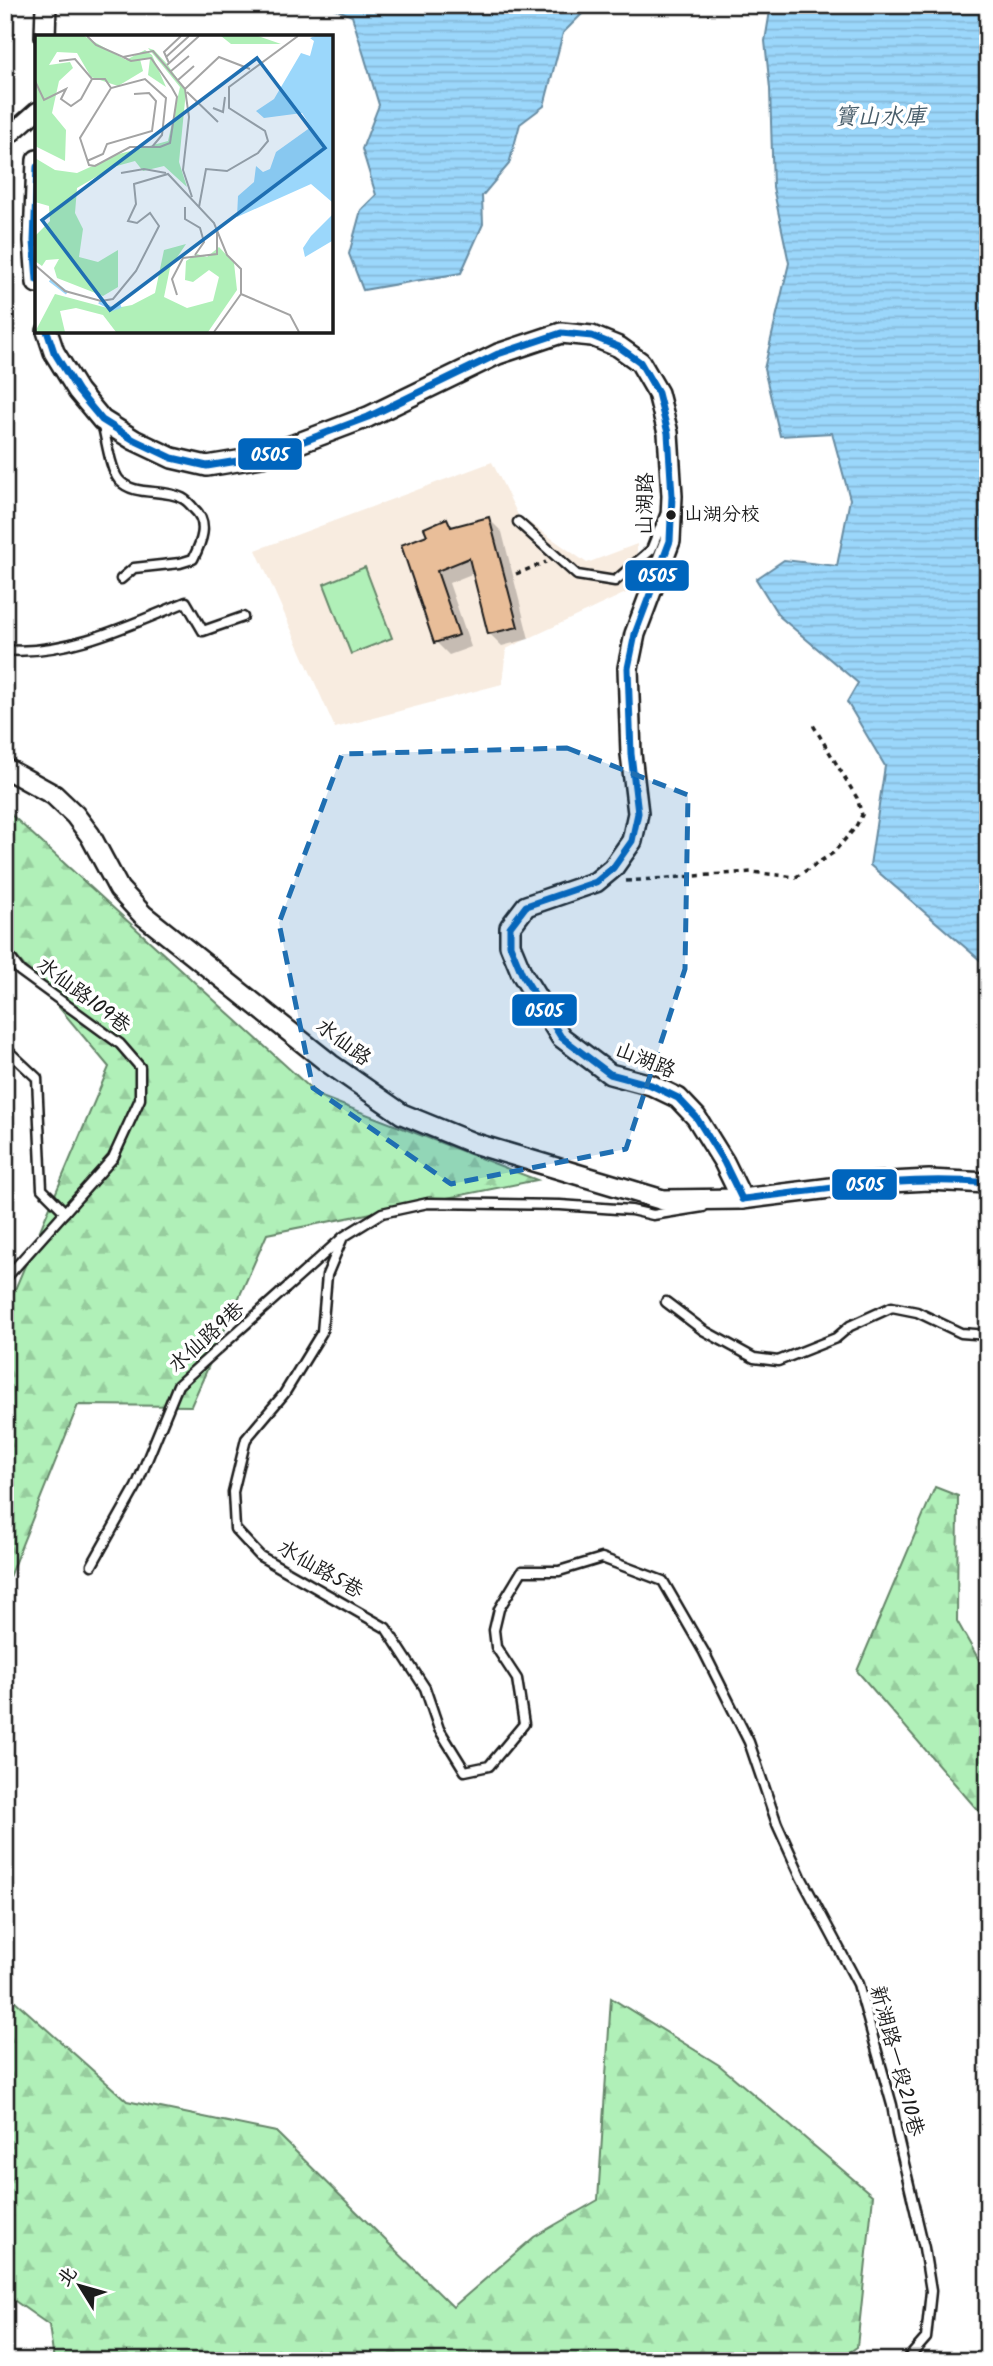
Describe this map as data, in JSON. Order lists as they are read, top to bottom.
{
  "streets": {
    "street": ["山湖路", "水仙路"],
    "lane": [
      "水仙路109巷",
      "水仙路9巷",
      "水仙路5巷",
      "新湖路一段210巷"
    ]
  },
  "crossings": [
    ["山湖路", "水仙路"],
    ["水仙路9巷", "水仙路5巷"],
    ["水仙路5巷", "新湖路一段210巷"]
  ],
  "water": ["寶山水庫"],
  "places": ["山湖分校"],
  "lines": ["transit line 0505"],
  "north": "top left"
}
